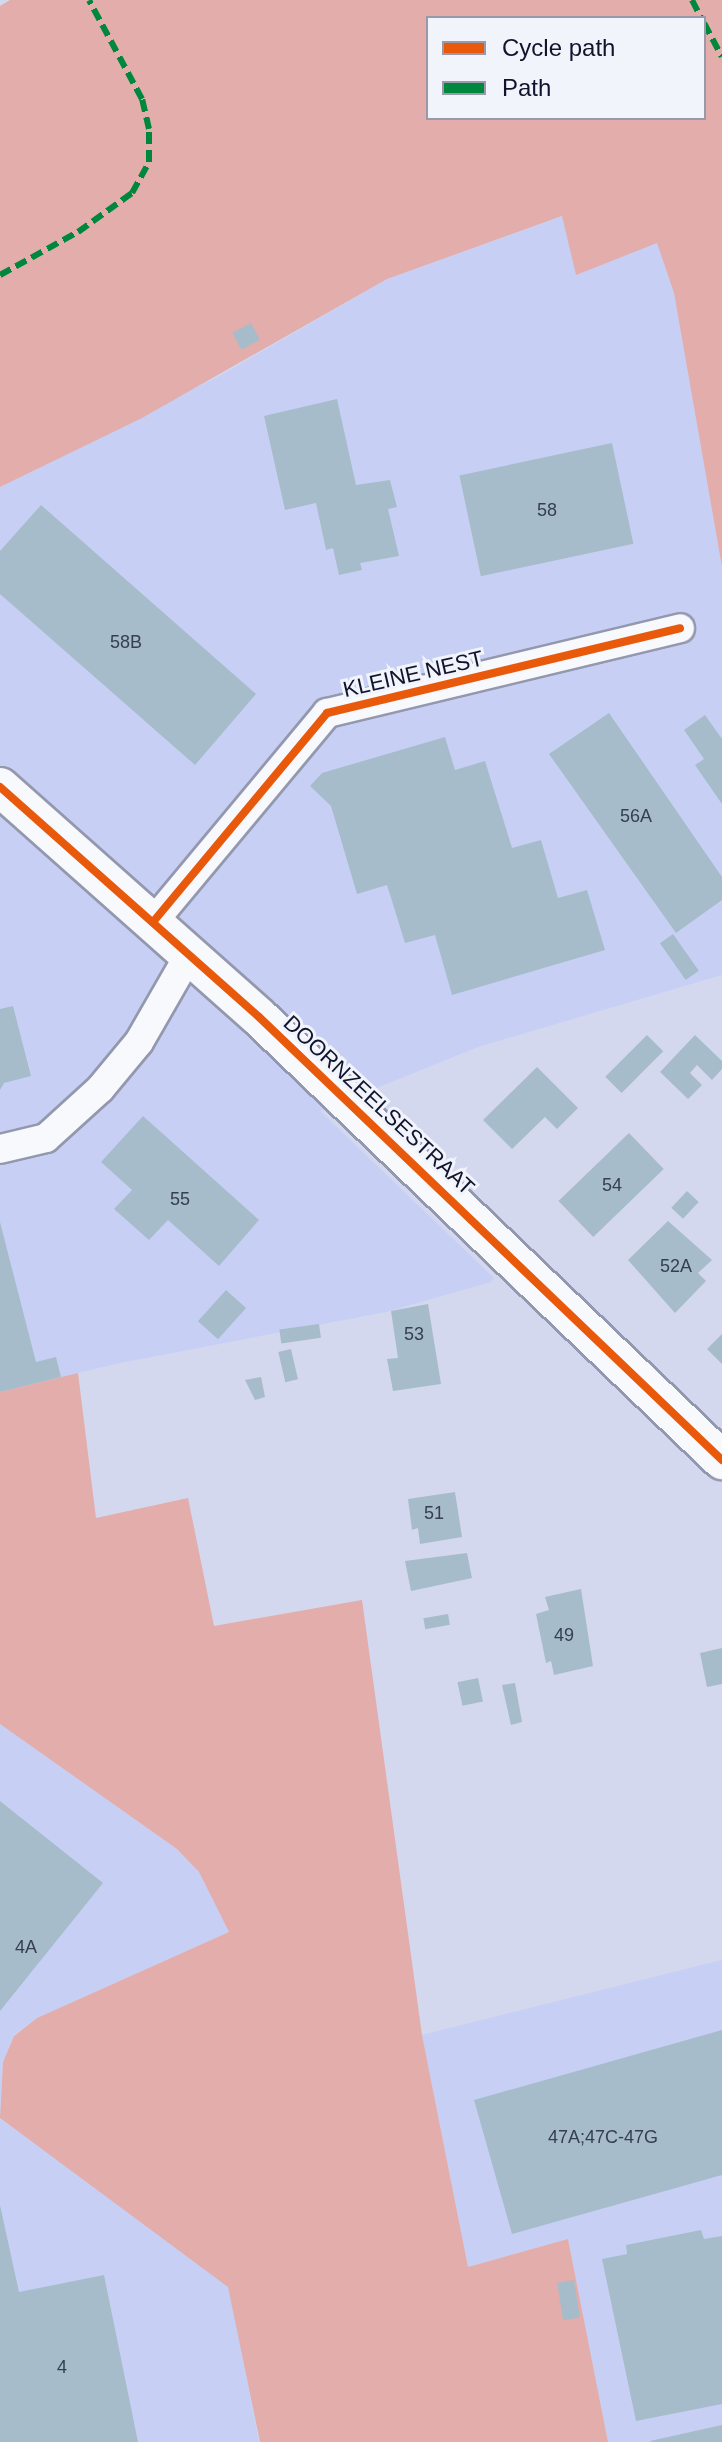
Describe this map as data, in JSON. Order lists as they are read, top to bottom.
{
  "streets": {
    "main road": ["DOORNZEELSESTRAAT"],
    "street": ["KLEINE NEST"]
  },
  "crossings": [
    ["KLEINE NEST", "DOORNZEELSESTRAAT"]
  ],
  "house_numbers": [
    "58",
    "58B",
    "56A",
    "54",
    "55",
    "52A",
    "53",
    "51",
    "49",
    "4A",
    "47A;47C-47G",
    "4"
  ],
  "legend": ["Cycle path", "Path"]
}
